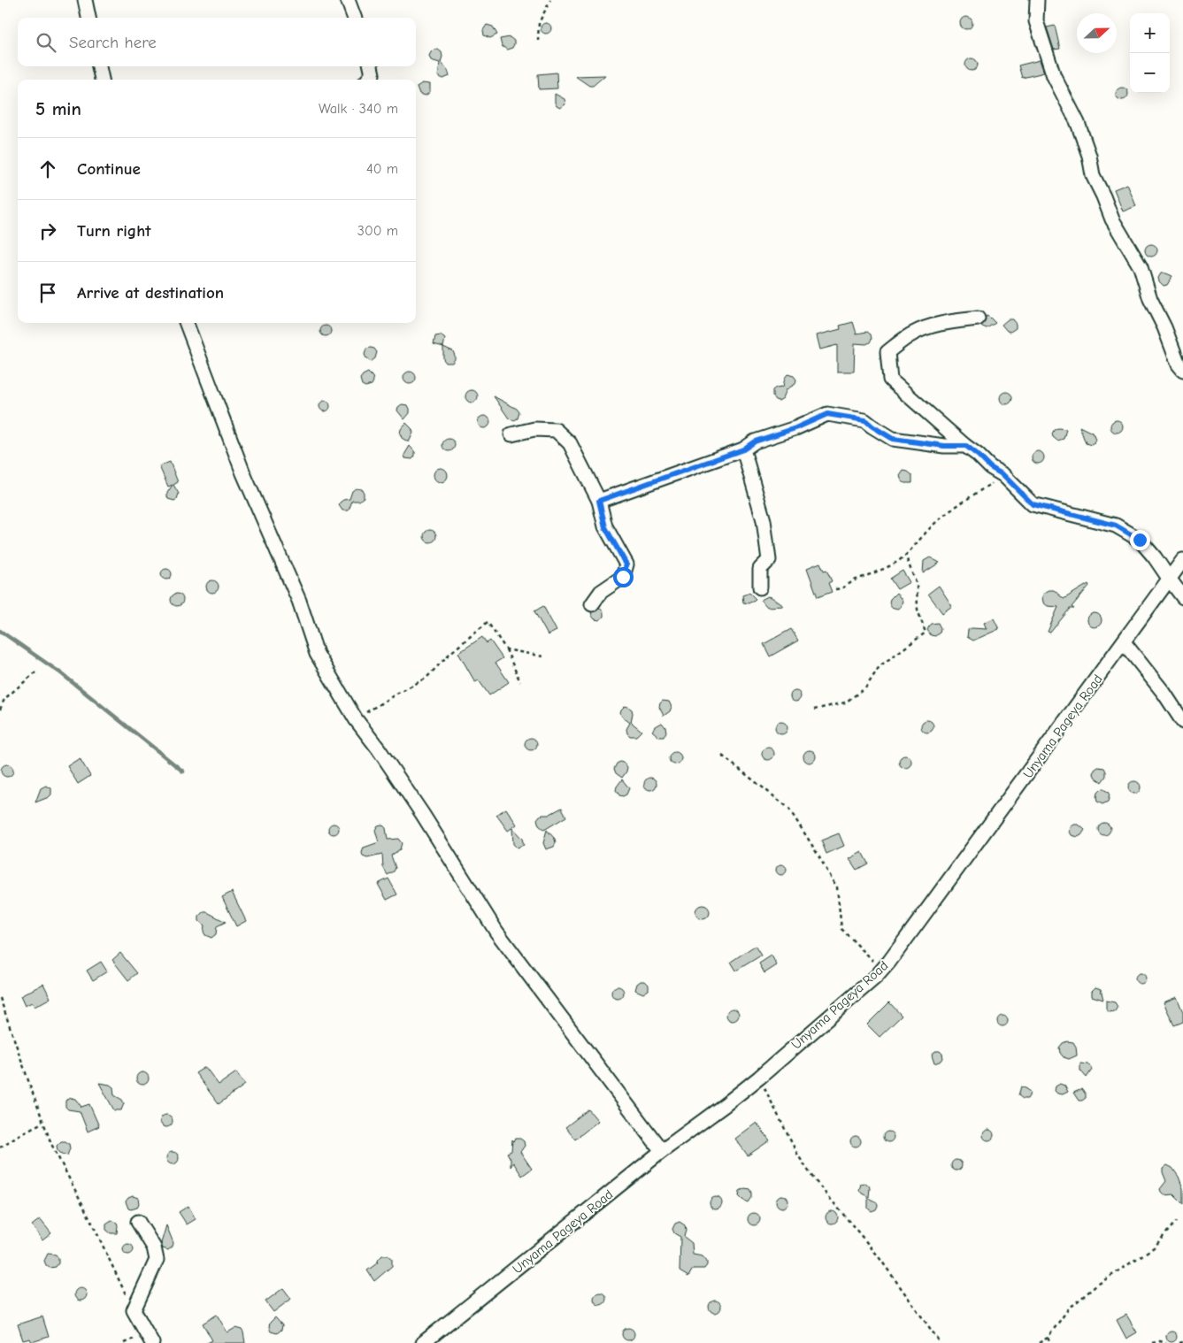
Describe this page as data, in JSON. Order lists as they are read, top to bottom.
{
  "streets": {
    "street": ["Unyama Pageya Road"]
  },
  "north": "right",
  "page": {
    "map_buttons": ["+", "−"],
    "search": "Search here",
    "heading": ["5 min", "Walk · 340 m"],
    "list": [
      ["Continue", "40 m"],
      ["Turn right", "300 m"],
      "Arrive at destination"
    ]
  }
}
